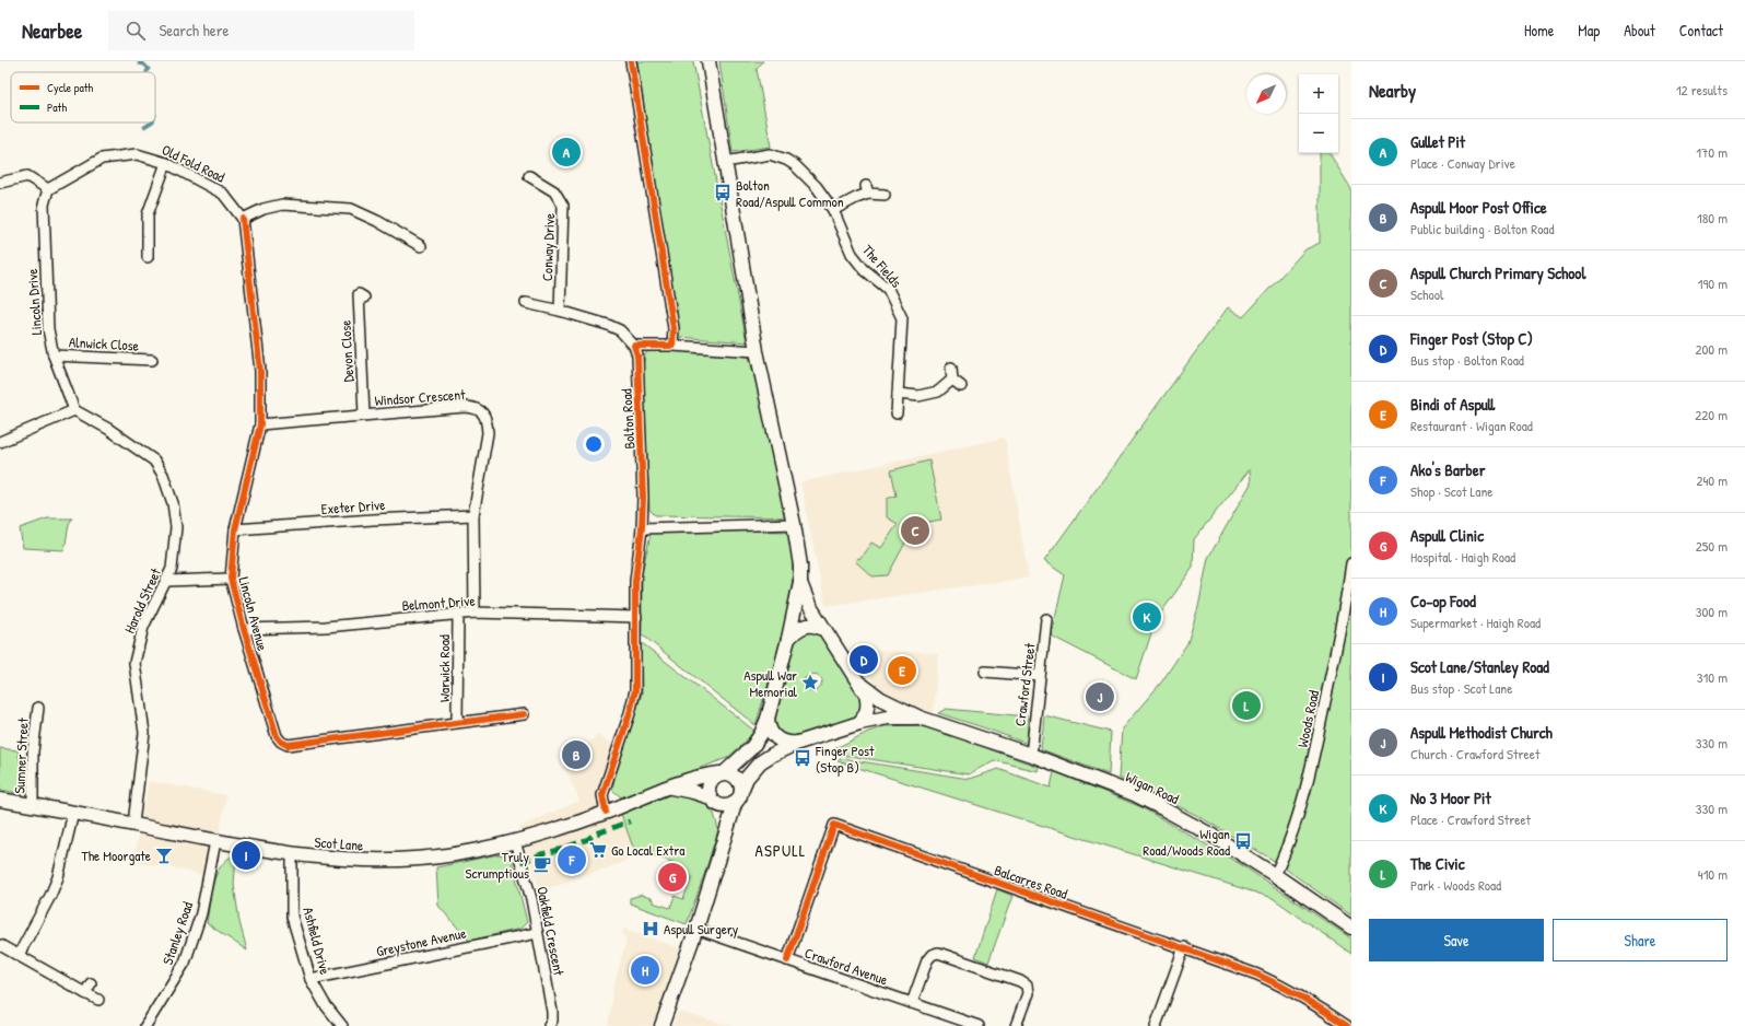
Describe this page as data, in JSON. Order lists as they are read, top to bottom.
{
  "streets": {
    "main road": ["Wigan Road", "Scot Lane"],
    "street": [
      "Old Fold Road",
      "Conway Drive",
      "The Fields",
      "Lincoln Drive",
      "Alnwick Close",
      "Devon Close",
      "Windsor Crescent",
      "Bolton Road",
      "Exeter Drive",
      "Harold Street",
      "Belmont Drive",
      "Lincoln Avenue",
      "Warwick Road",
      "Crawford Street",
      "Woods Road",
      "Sumner Street",
      "Balcarres Road",
      "Oakfield Crescent",
      "Stanley Road",
      "Ashfield Drive",
      "Greystone Avenue",
      "Crawford Avenue"
    ]
  },
  "crossings": [
    ["Old Fold Road", "Lincoln Drive"],
    ["Old Fold Road", "Lincoln Avenue"],
    ["Lincoln Drive", "Alnwick Close"],
    ["Lincoln Drive", "Harold Street"],
    ["Devon Close", "Windsor Crescent"],
    ["Windsor Crescent", "Exeter Drive"],
    ["Windsor Crescent", "Belmont Drive"],
    ["Windsor Crescent", "Lincoln Avenue"],
    ["Bolton Road", "Belmont Drive"],
    ["Bolton Road", "Scot Lane"],
    ["Exeter Drive", "Lincoln Avenue"],
    ["Harold Street", "Scot Lane"],
    ["Belmont Drive", "Lincoln Avenue"],
    ["Belmont Drive", "Warwick Road"],
    ["Lincoln Avenue", "Warwick Road"],
    ["Crawford Street", "Wigan Road"],
    ["Woods Road", "Wigan Road"],
    ["Sumner Street", "Scot Lane"],
    ["Wigan Road", "Scot Lane"],
    ["Wigan Road", "Crawford Avenue"],
    ["Scot Lane", "Oakfield Crescent"],
    ["Scot Lane", "Stanley Road"],
    ["Scot Lane", "Ashfield Drive"],
    ["Balcarres Road", "Crawford Avenue"],
    ["Oakfield Crescent", "Greystone Avenue"],
    ["Ashfield Drive", "Greystone Avenue"]
  ],
  "districts": ["ASPULL"],
  "places": {
    "bus stop": ["Bolton Road/Aspull Common", "Finger Post (Stop B)", "Wigan Road/Woods Road"],
    "place": ["Aspull War Memorial"],
    "supermarket": ["Go Local Extra"],
    "bar": ["The Moorgate"],
    "cafe": ["Truly Scrumptious"],
    "hospital": ["Aspull Surgery"]
  },
  "legend": ["Cycle path", "Path"],
  "north": "bottom left",
  "page": {
    "header": "Nearbee",
    "search": "Search here",
    "nav": [
      "Home",
      "Map",
      "About",
      "Contact"
    ],
    "heading": ["Nearby", "12 results"],
    "map_buttons": ["+", "−"],
    "list": [
      {
        "mark": "A",
        "name": "Gullet Pit",
        "note": "Place · Conway Drive",
        "value": "170 m"
      },
      {
        "mark": "B",
        "name": "Aspull Moor Post Office",
        "note": "Public building · Bolton Road",
        "value": "180 m"
      },
      {
        "mark": "C",
        "name": "Aspull Church Primary School",
        "note": "School",
        "value": "190 m"
      },
      {
        "mark": "D",
        "name": "Finger Post (Stop C)",
        "note": "Bus stop · Bolton Road",
        "value": "200 m"
      },
      {
        "mark": "E",
        "name": "Bindi of Aspull",
        "note": "Restaurant · Wigan Road",
        "value": "220 m"
      },
      {
        "mark": "F",
        "name": "Ako's Barber",
        "note": "Shop · Scot Lane",
        "value": "240 m"
      },
      {
        "mark": "G",
        "name": "Aspull Clinic",
        "note": "Hospital · Haigh Road",
        "value": "250 m"
      },
      {
        "mark": "H",
        "name": "Co-op Food",
        "note": "Supermarket · Haigh Road",
        "value": "300 m"
      },
      {
        "mark": "I",
        "name": "Scot Lane/Stanley Road",
        "note": "Bus stop · Scot Lane",
        "value": "310 m"
      },
      {
        "mark": "J",
        "name": "Aspull Methodist Church",
        "note": "Church · Crawford Street",
        "value": "330 m"
      },
      {
        "mark": "K",
        "name": "No 3 Moor Pit",
        "note": "Place · Crawford Street",
        "value": "330 m"
      },
      {
        "mark": "L",
        "name": "The Civic",
        "note": "Park · Woods Road",
        "value": "410 m"
      }
    ],
    "pins": [
      "A",
      "C",
      "K",
      "D",
      "E",
      "J",
      "L",
      "B",
      "I",
      "F",
      "G",
      "H"
    ],
    "buttons": ["Save", "Share"]
  }
}
